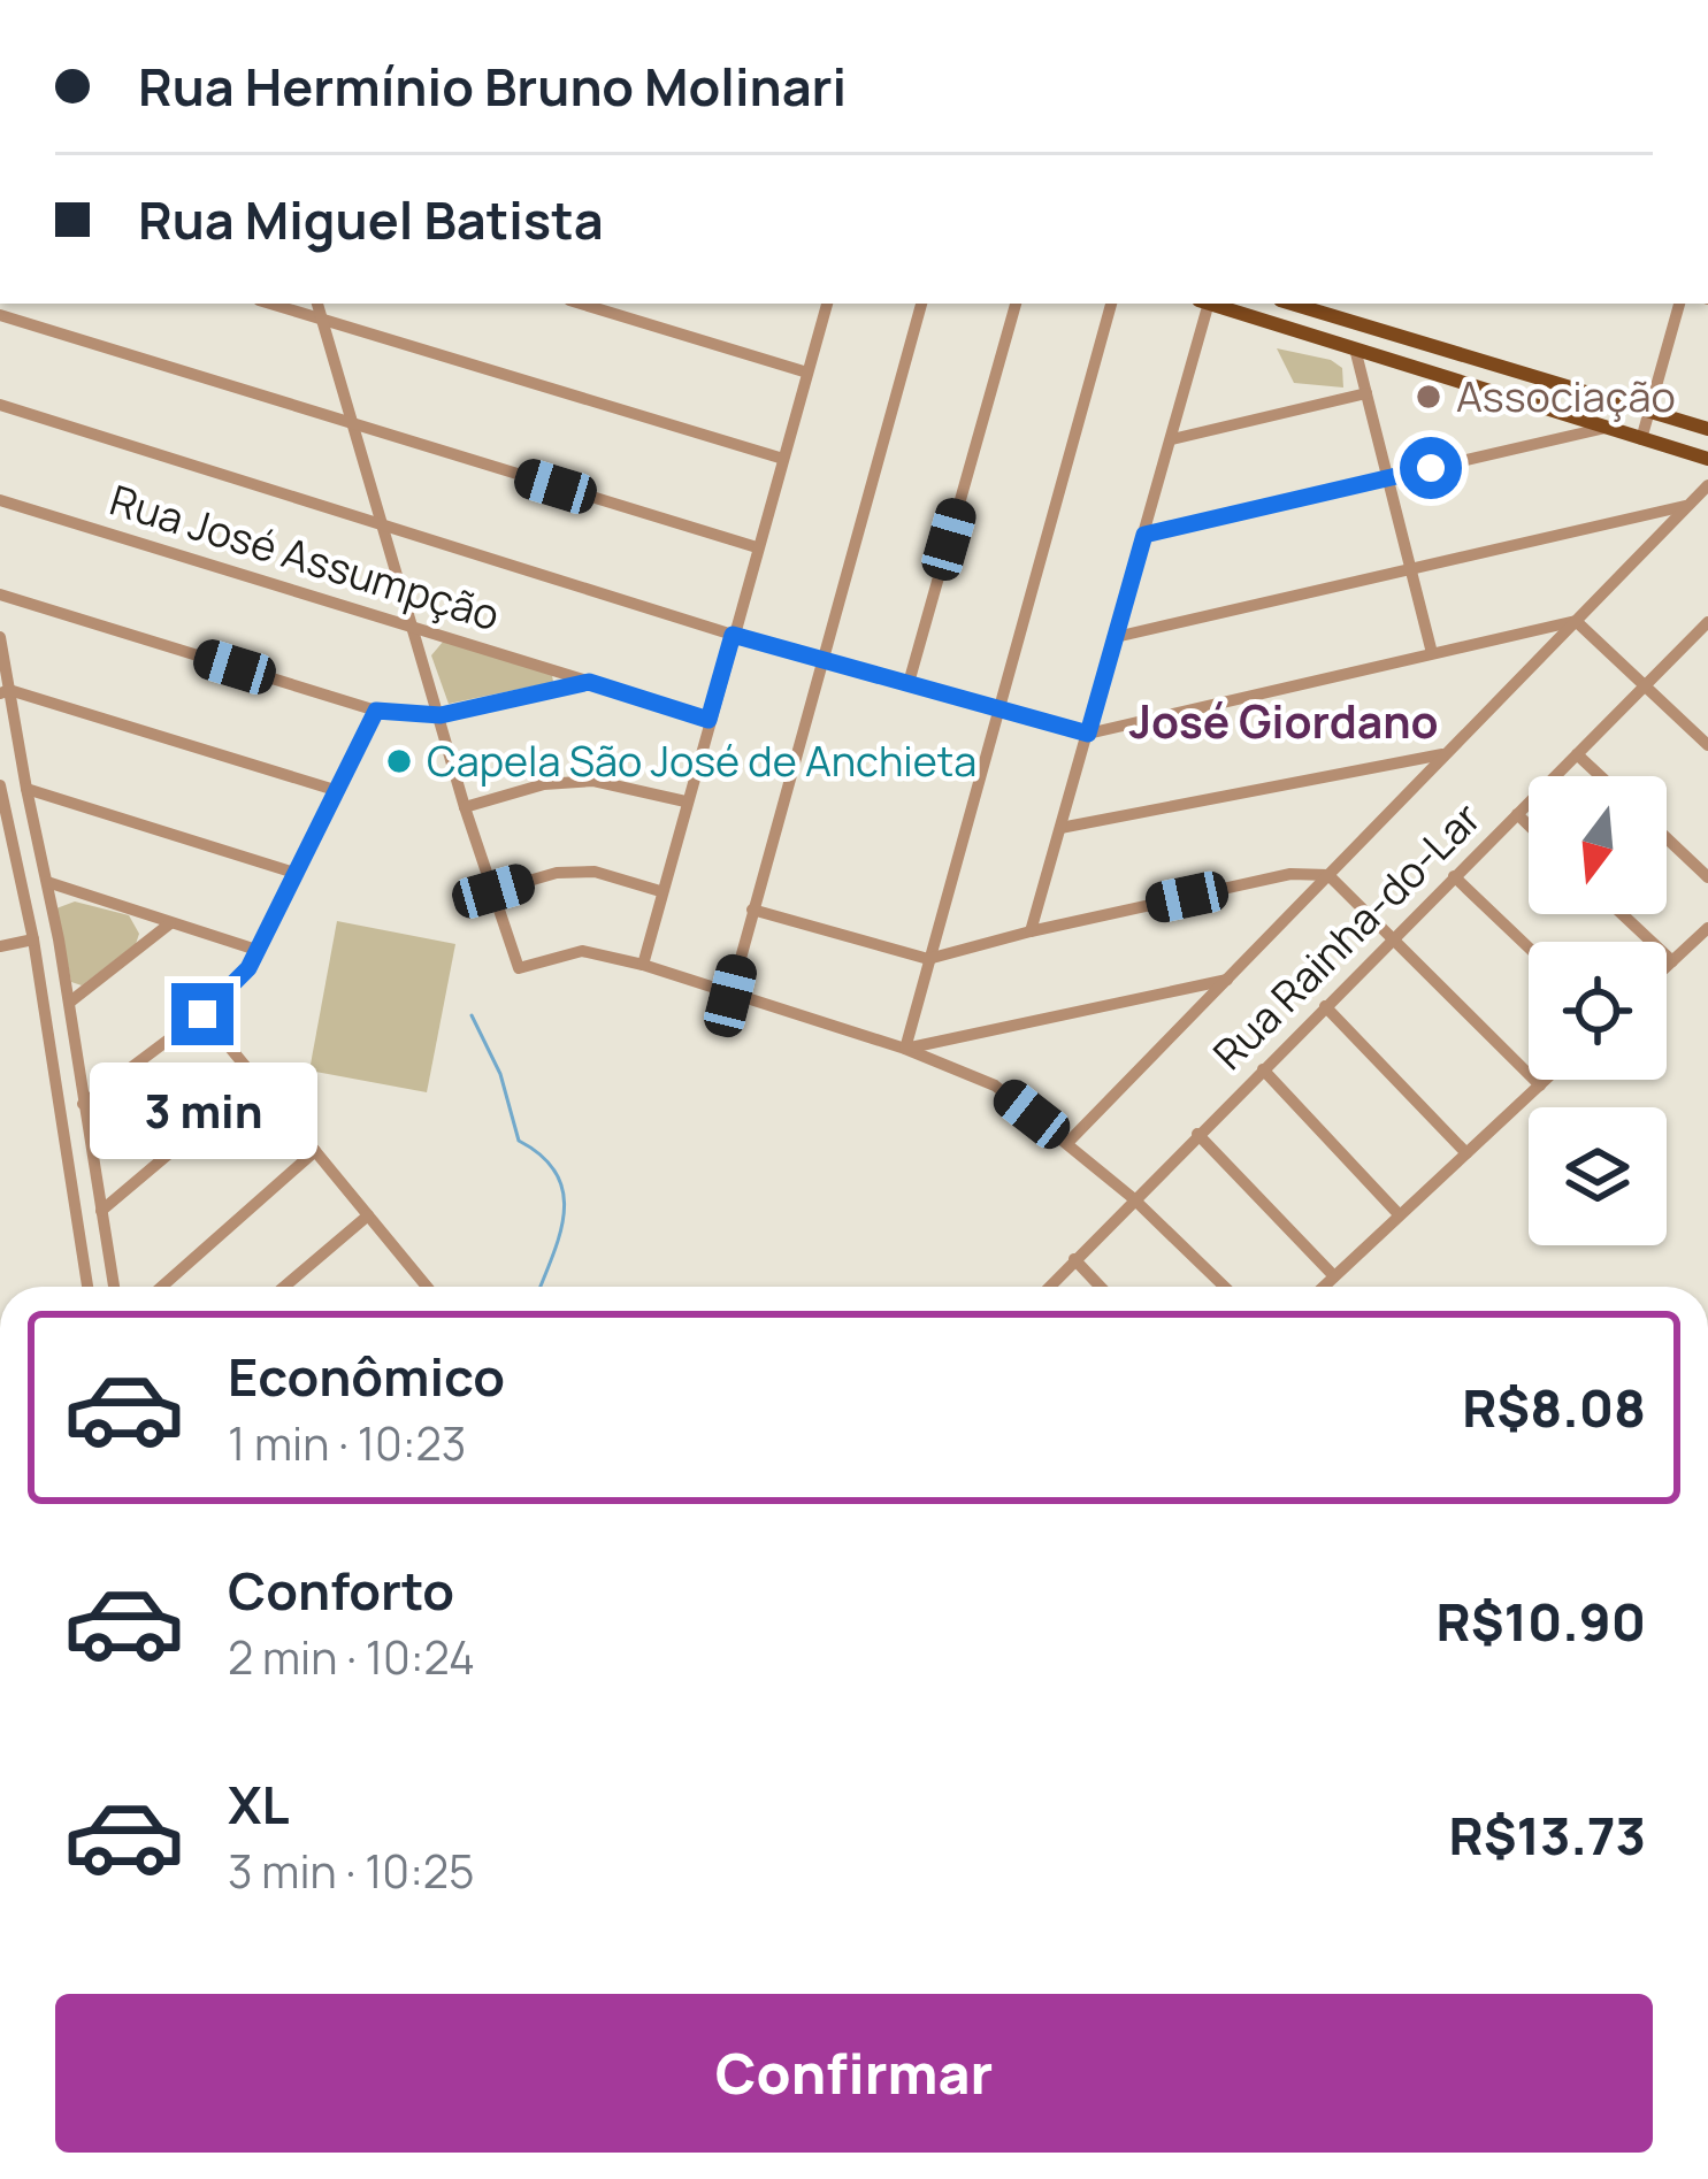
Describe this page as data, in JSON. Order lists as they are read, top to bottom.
{
  "streets": {
    "street": ["Rua José Assumpção", "Rua Rainha-do-Lar"]
  },
  "districts": ["José Giordano"],
  "places": ["Associação", "Capela São José de Anchieta"],
  "north": "bottom",
  "page": {
    "banner": ["Rua Hermínio Bruno Molinari", "Rua Miguel Batista"],
    "bubble": "3 min",
    "list": [
      {
        "name": "Econômico",
        "note": "1 min · 10:23",
        "value": "R$8.08"
      },
      {
        "name": "Conforto",
        "note": "2 min · 10:24",
        "value": "R$10.90"
      },
      {
        "name": "XL",
        "note": "3 min · 10:25",
        "value": "R$13.73"
      }
    ],
    "buttons": "Confirmar"
  }
}
